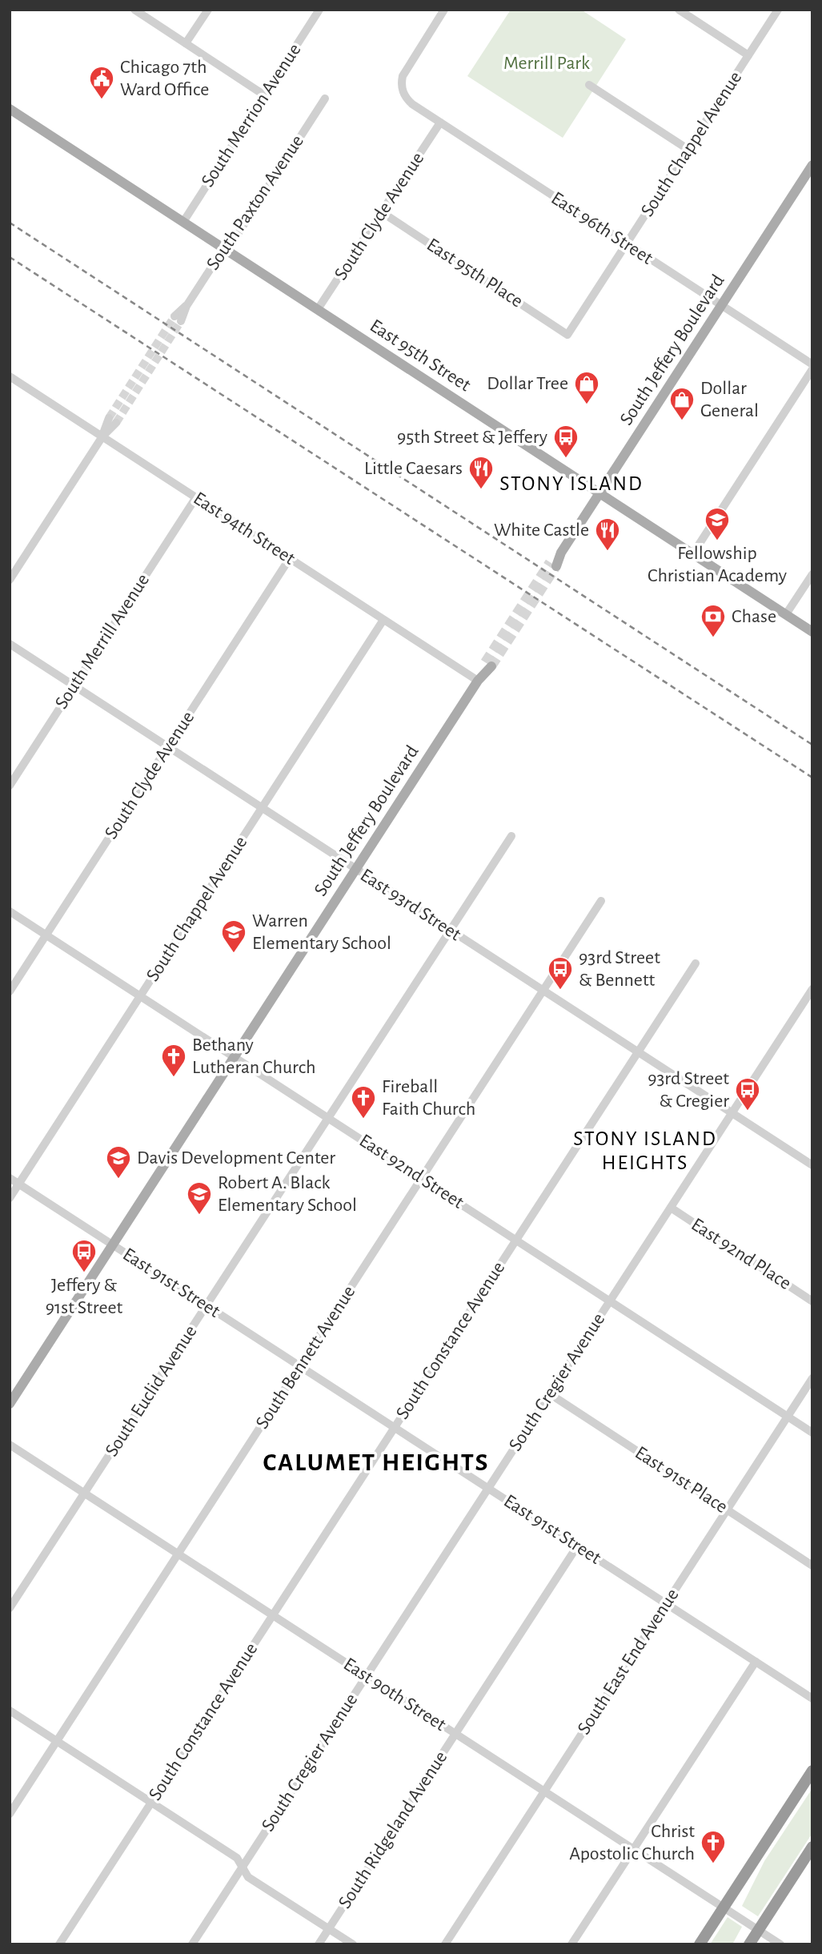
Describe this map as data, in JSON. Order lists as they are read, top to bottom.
{
  "streets": {
    "main road": ["South Jeffery Boulevard", "East 95th Street"],
    "street": [
      "South Merrion Avenue",
      "South Chappel Avenue",
      "South Paxton Avenue",
      "South Clyde Avenue",
      "East 96th Street",
      "East 95th Place",
      "East 94th Street",
      "South Merrill Avenue",
      "East 93rd Street",
      "East 92nd Street",
      "East 92nd Place",
      "East 91st Street",
      "South Constance Avenue",
      "South Bennett Avenue",
      "South Cregier Avenue",
      "South Euclid Avenue",
      "East 91st Place",
      "South East End Avenue",
      "East 90th Street",
      "South Ridgeland Avenue"
    ]
  },
  "crossings": [
    ["South Merrion Avenue", "East 95th Street"],
    ["South Chappel Avenue", "East 96th Street"],
    ["South Chappel Avenue", "East 95th Place"],
    ["South Chappel Avenue", "East 94th Street"],
    ["South Chappel Avenue", "East 93rd Street"],
    ["South Chappel Avenue", "East 92nd Street"],
    ["South Chappel Avenue", "East 91st Street"],
    ["South Paxton Avenue", "East 95th Street"],
    ["South Clyde Avenue", "East 96th Street"],
    ["South Clyde Avenue", "East 95th Place"],
    ["South Clyde Avenue", "East 95th Street"],
    ["South Clyde Avenue", "East 94th Street"],
    ["South Clyde Avenue", "East 93rd Street"],
    ["South Clyde Avenue", "East 92nd Street"],
    ["East 96th Street", "South Jeffery Boulevard"],
    ["South Jeffery Boulevard", "East 95th Street"],
    ["South Jeffery Boulevard", "East 94th Street"],
    ["South Jeffery Boulevard", "East 93rd Street"],
    ["South Jeffery Boulevard", "East 92nd Street"],
    ["South Jeffery Boulevard", "East 91st Street"],
    ["East 94th Street", "South Merrill Avenue"],
    ["South Merrill Avenue", "East 93rd Street"],
    ["East 93rd Street", "South Constance Avenue"],
    ["East 93rd Street", "South Bennett Avenue"],
    ["East 93rd Street", "South Cregier Avenue"],
    ["East 93rd Street", "South Euclid Avenue"],
    ["East 92nd Street", "South Constance Avenue"],
    ["East 92nd Street", "South Bennett Avenue"],
    ["East 92nd Street", "South Cregier Avenue"],
    ["East 92nd Street", "South Euclid Avenue"],
    ["East 92nd Street", "South East End Avenue"],
    ["East 92nd Place", "South Cregier Avenue"],
    ["East 91st Street", "South Constance Avenue"],
    ["East 91st Street", "South Bennett Avenue"],
    ["East 91st Street", "South Cregier Avenue"],
    ["East 91st Street", "South Euclid Avenue"],
    ["East 91st Street", "South East End Avenue"],
    ["East 91st Street", "South Ridgeland Avenue"],
    ["South Constance Avenue", "East 90th Street"],
    ["South Bennett Avenue", "East 90th Street"],
    ["South Cregier Avenue", "East 91st Place"],
    ["South Cregier Avenue", "East 90th Street"],
    ["South Euclid Avenue", "East 90th Street"],
    ["East 91st Place", "South East End Avenue"],
    ["South East End Avenue", "East 90th Street"],
    ["East 90th Street", "South Ridgeland Avenue"]
  ],
  "districts": ["STONY ISLAND", "STONY ISLAND HEIGHTS", "CALUMET HEIGHTS"],
  "parks": ["Merrill Park"],
  "places": {
    "public building": ["Chicago 7th Ward Office"],
    "shop": ["Dollar Tree", "Dollar General"],
    "bus stop": [
      "95th Street & Jeffery",
      "93rd Street & Bennett",
      "93rd Street & Cregier",
      "Jeffery & 91st Street"
    ],
    "restaurant": ["Little Caesars", "White Castle"],
    "school or university": [
      "Fellowship Christian Academy",
      "Warren Elementary School",
      "Davis Development Center",
      "Robert A. Black Elementary School"
    ],
    "bank": ["Chase"],
    "church": ["Bethany Lutheran Church", "Fireball Faith Church", "Christ Apostolic Church"]
  }
}
